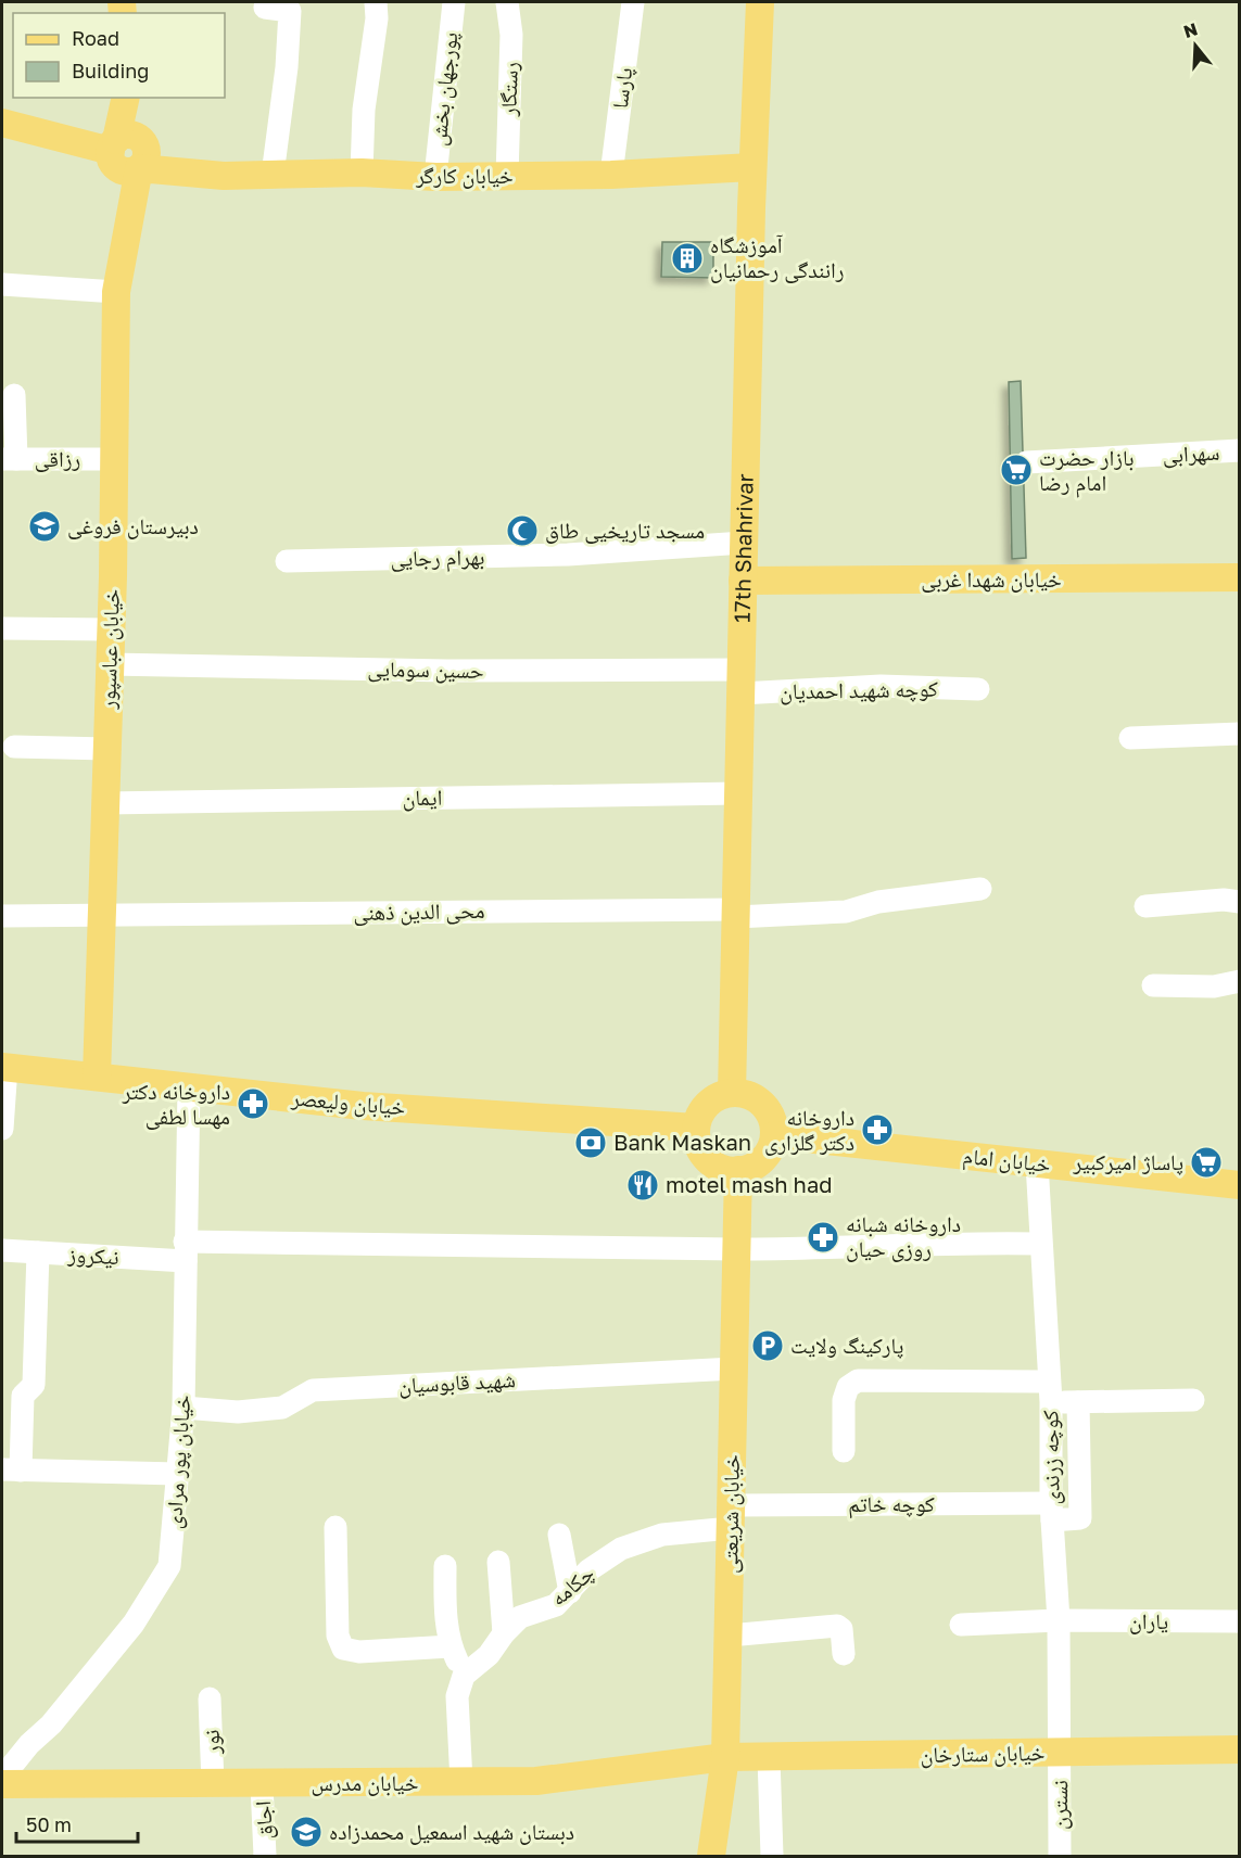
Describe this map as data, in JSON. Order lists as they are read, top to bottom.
{
  "streets": {
    "main road": [
      "خیابان کارگر",
      "17th Shahrivar",
      "خیابان شهدا غربی",
      "خیابان عباسپور",
      "خیابان ولیعصر",
      "خیابان امام",
      "خیابان شریعتی",
      "خیابان ستارخان",
      "خیابان مدرس"
    ],
    "street": [
      "پارسا",
      "پورجهان بخش",
      "رستگار",
      "سهرابی",
      "رزاقی",
      "بهرام رجایی",
      "حسین سومایی",
      "کوچه شهید احمدیان",
      "ایمان",
      "محی الدین ذهنی",
      "نیکروز",
      "شهید قابوسیان",
      "کوچه زرندی",
      "خیابان پور مرادی",
      "کوچه خاتم",
      "چکامه",
      "یاران",
      "نور",
      "نسترن",
      "اجاق"
    ]
  },
  "crossings": [
    ["پارسا", "خیابان کارگر"],
    ["پورجهان بخش", "خیابان کارگر"],
    ["رستگار", "خیابان کارگر"],
    ["خیابان کارگر", "17th Shahrivar"],
    ["خیابان کارگر", "خیابان عباسپور"],
    ["رزاقی", "خیابان عباسپور"],
    ["17th Shahrivar", "بهرام رجایی"],
    ["17th Shahrivar", "خیابان شهدا غربی"],
    ["17th Shahrivar", "حسین سومایی"],
    ["17th Shahrivar", "کوچه شهید احمدیان"],
    ["17th Shahrivar", "ایمان"],
    ["17th Shahrivar", "محی الدین ذهنی"],
    ["17th Shahrivar", "خیابان ولیعصر"],
    ["17th Shahrivar", "خیابان امام"],
    ["17th Shahrivar", "خیابان شریعتی"],
    ["خیابان عباسپور", "حسین سومایی"],
    ["خیابان عباسپور", "ایمان"],
    ["خیابان عباسپور", "محی الدین ذهنی"],
    ["خیابان عباسپور", "خیابان ولیعصر"],
    ["حسین سومایی", "کوچه شهید احمدیان"],
    ["خیابان ولیعصر", "خیابان امام"],
    ["خیابان ولیعصر", "خیابان پور مرادی"],
    ["خیابان ولیعصر", "خیابان شریعتی"],
    ["خیابان امام", "کوچه زرندی"],
    ["خیابان امام", "خیابان شریعتی"],
    ["نیکروز", "کوچه زرندی"],
    ["نیکروز", "خیابان پور مرادی"],
    ["نیکروز", "خیابان شریعتی"],
    ["شهید قابوسیان", "خیابان پور مرادی"],
    ["شهید قابوسیان", "خیابان شریعتی"],
    ["کوچه زرندی", "کوچه خاتم"],
    ["کوچه زرندی", "یاران"],
    ["کوچه زرندی", "خیابان ستارخان"],
    ["کوچه زرندی", "نسترن"],
    ["کوچه خاتم", "خیابان شریعتی"],
    ["کوچه خاتم", "چکامه"],
    ["خیابان شریعتی", "چکامه"],
    ["خیابان شریعتی", "خیابان ستارخان"],
    ["خیابان شریعتی", "خیابان مدرس"],
    ["نور", "خیابان مدرس"],
    ["خیابان ستارخان", "خیابان مدرس"],
    ["خیابان ستارخان", "نسترن"],
    ["خیابان مدرس", "اجاق"]
  ],
  "places": {
    "building": ["آموزشگاه رانندگی رحمانیان"],
    "supermarket": ["بازار حضرت امام رضا", "پاساژ امیرکبیر"],
    "school or university": ["دبیرستان فروغی", "دبستان شهید اسمعیل محمدزاده"],
    "mosque": ["مسجد تاریخیی طاق"],
    "pharmacy": ["داروخانه دکتر مهسا لطفی", "داروخانه دکتر گلزاری", "داروخانه شبانه روزی حیان"],
    "bank": ["Bank Maskan"],
    "restaurant": ["motel mash had"],
    "parking": ["پارکینگ ولایت"]
  },
  "legend": ["Road", "Building"],
  "scale_bar": "50 m",
  "north": "top"
}
